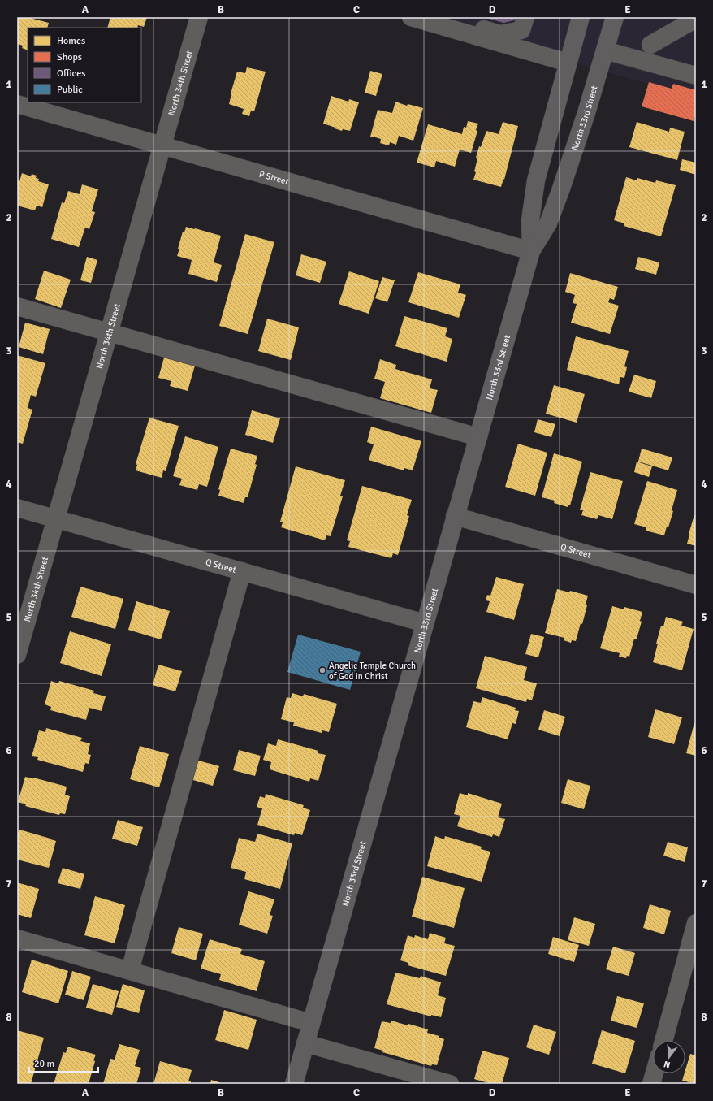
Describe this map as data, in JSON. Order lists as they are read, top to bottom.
{
  "streets": {
    "main road": ["North 33rd Street"],
    "street": ["North 34th Street", "P Street", "Q Street"]
  },
  "crossings": [
    ["North 34th Street", "P Street"],
    ["North 34th Street", "Q Street"],
    ["North 33rd Street", "P Street"],
    ["North 33rd Street", "Q Street"]
  ],
  "places": ["Angelic Temple Church of God in Christ"],
  "legend": [
    "Homes",
    "Shops",
    "Offices",
    "Public"
  ],
  "scale_bar": "20 m",
  "north": "bottom",
  "grid": {
    "columns": [
      "A",
      "B",
      "C",
      "D",
      "E"
    ],
    "rows": [
      "1",
      "2",
      "3",
      "4",
      "5",
      "6",
      "7",
      "8"
    ]
  }
}
